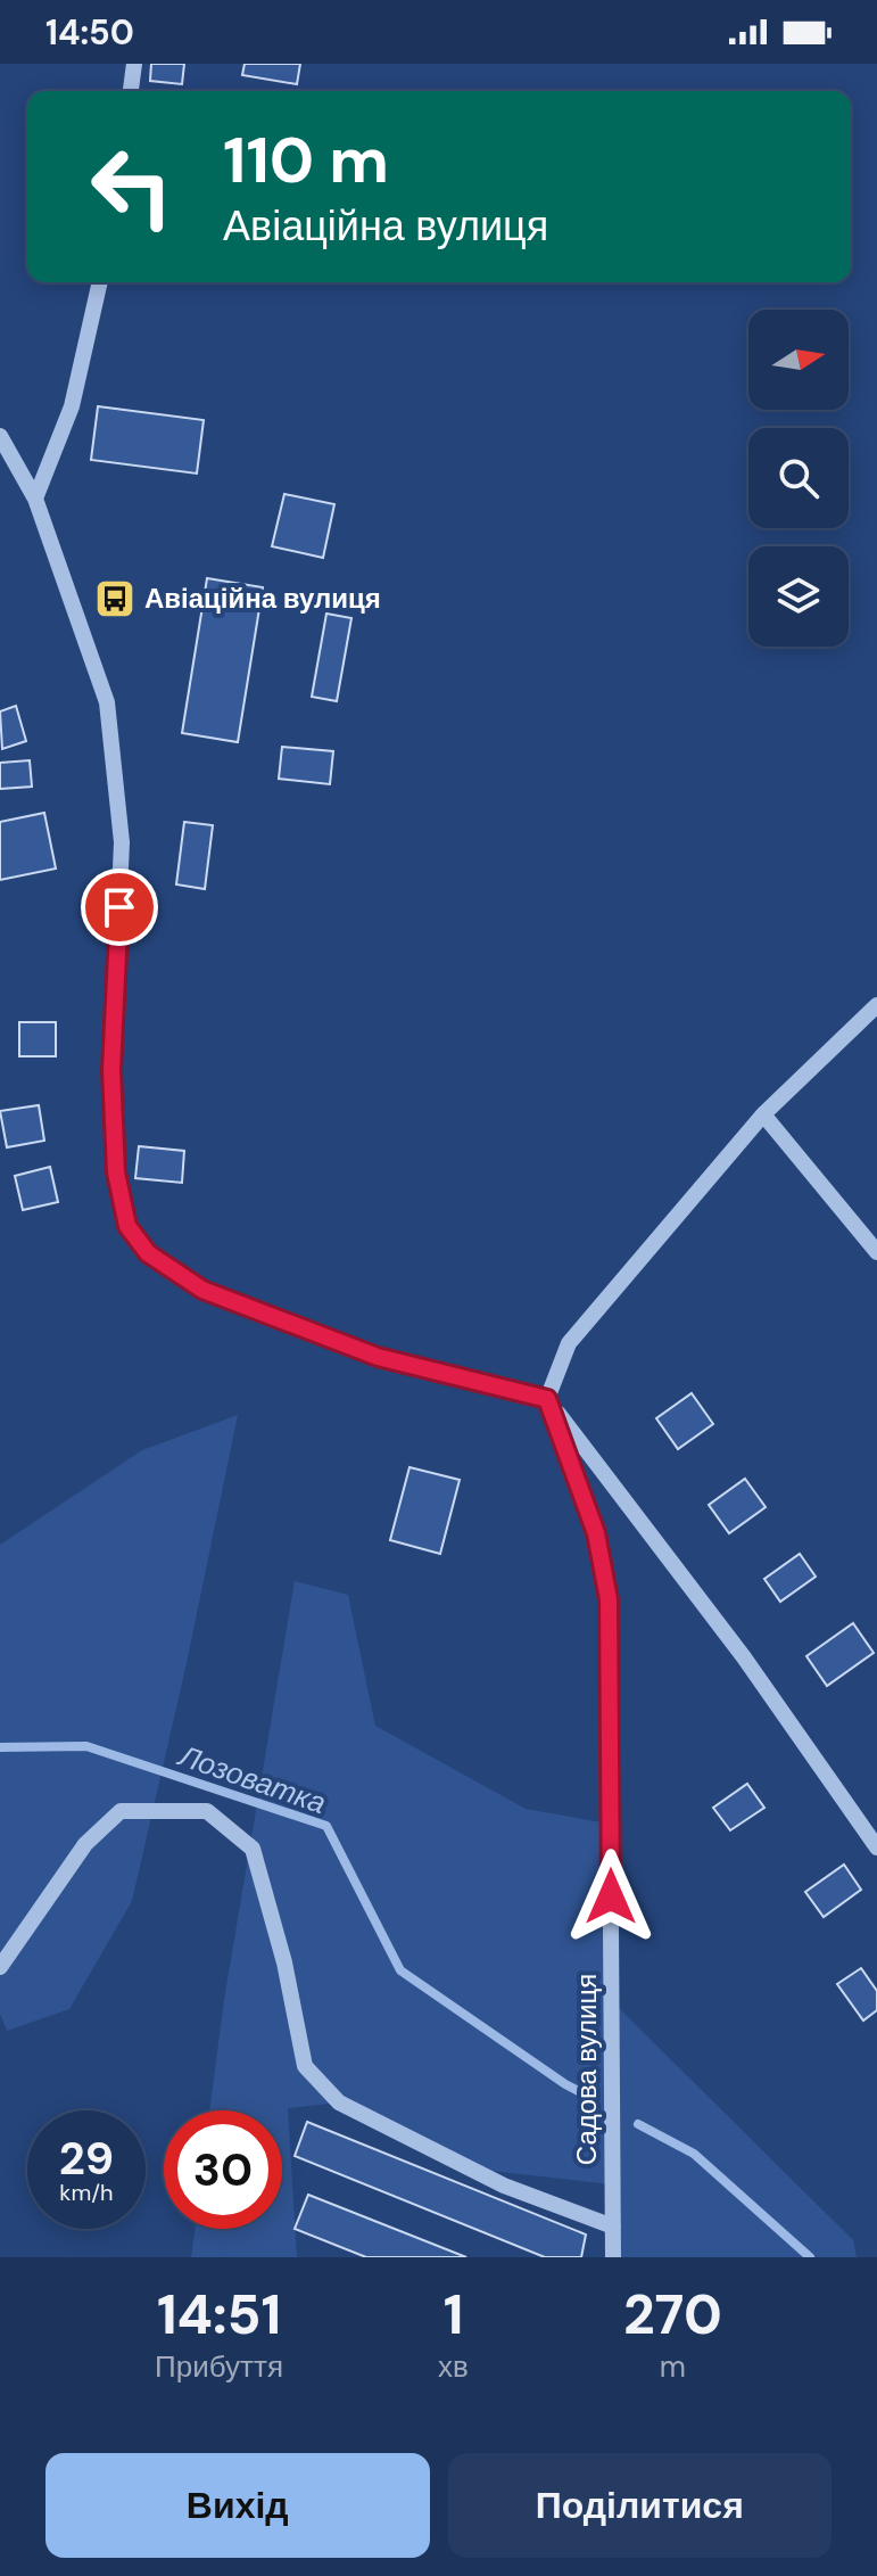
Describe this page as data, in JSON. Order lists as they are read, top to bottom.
{
  "streets": {
    "street": ["Садова вулиця"]
  },
  "water": ["Лозоватка"],
  "places": {
    "bus stop": ["Авіаційна вулиця"]
  },
  "north": "right",
  "page": {
    "status": "14:50",
    "turn": ["110 m", "Авіаційна вулиця"],
    "speed": "29 km/h",
    "limit": "30",
    "eta": [
      "14:51",
      "Прибуття",
      "1",
      "хв",
      "270",
      "m"
    ],
    "buttons": ["Вихід", "Поділитися"]
  }
}
